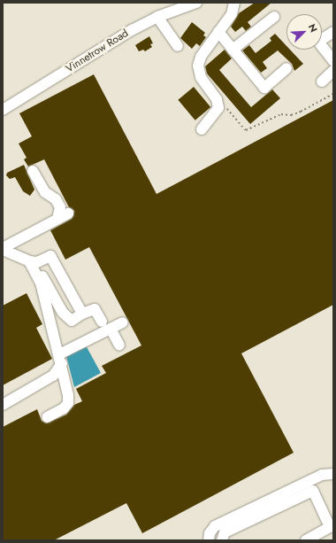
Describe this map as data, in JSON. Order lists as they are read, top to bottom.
{
  "streets": {
    "street": ["Vinnetrow Road"]
  },
  "north": "top right"
}
